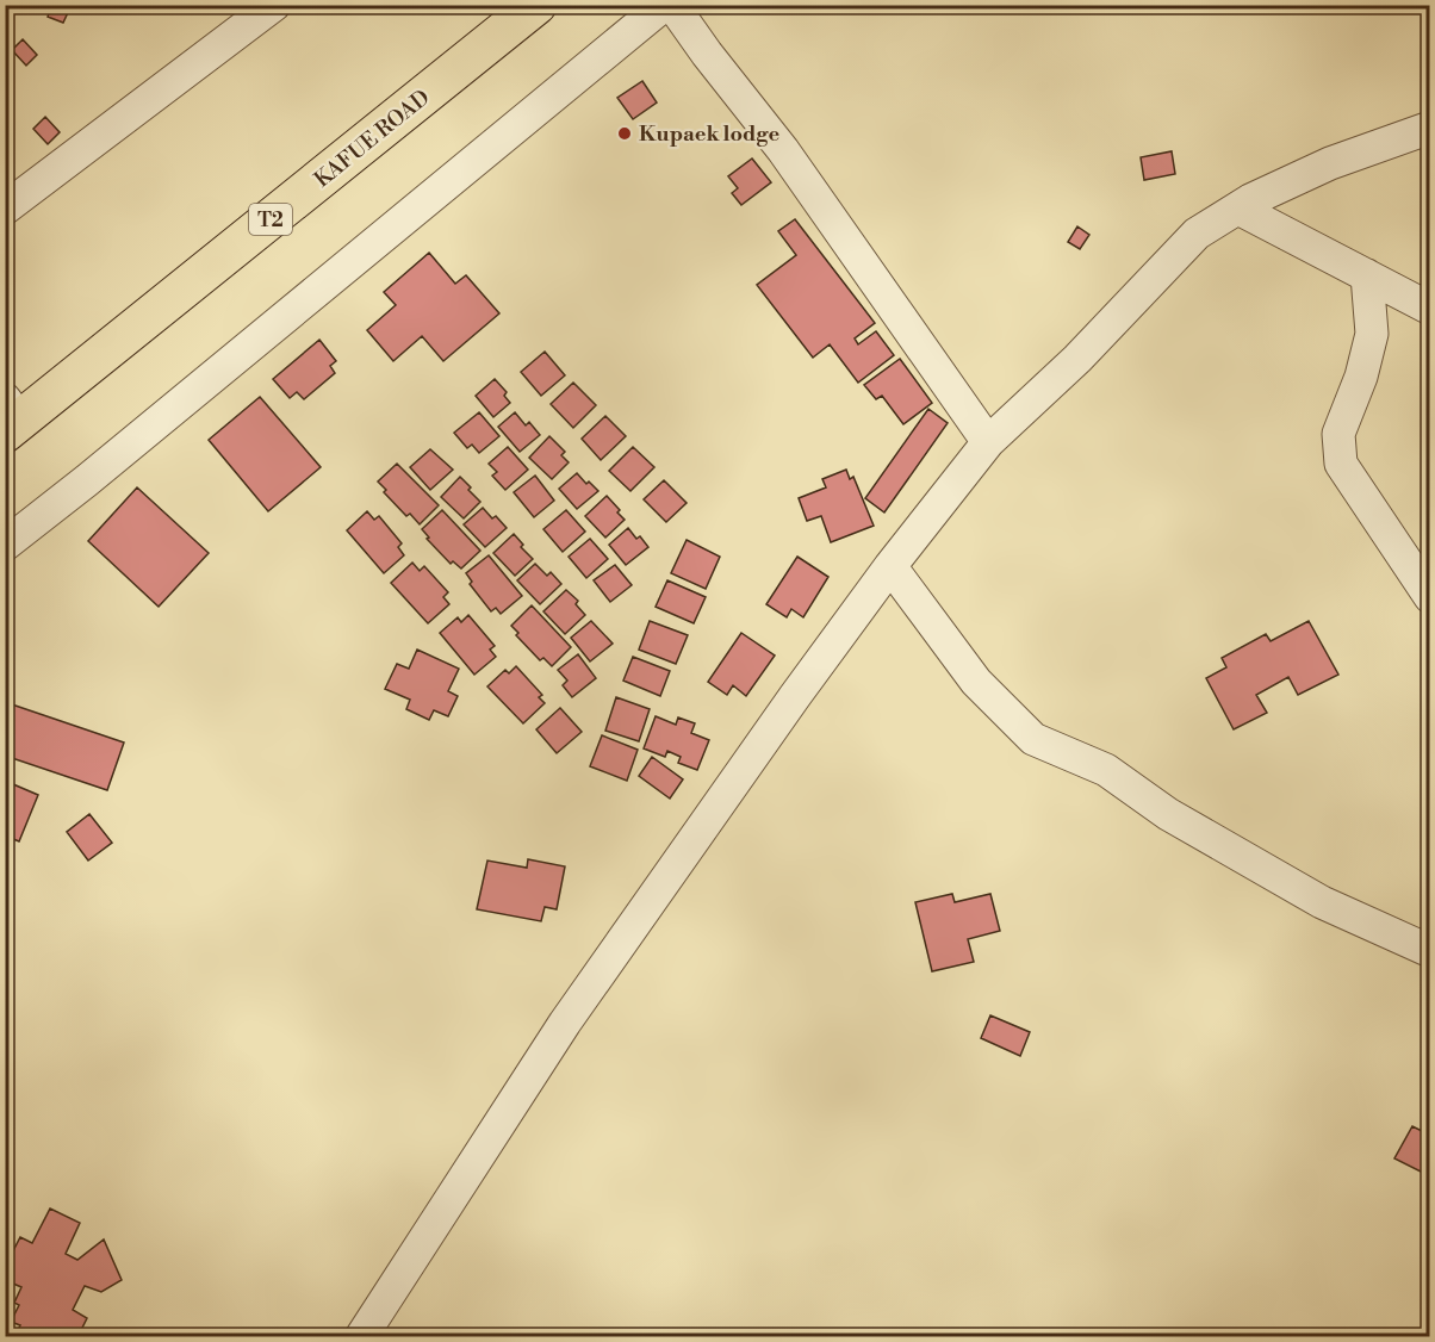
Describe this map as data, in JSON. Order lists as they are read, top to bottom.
{
  "streets": {
    "highway": ["KAFUE ROAD", "T2"]
  },
  "places": ["Kupaek lodge"]
}
